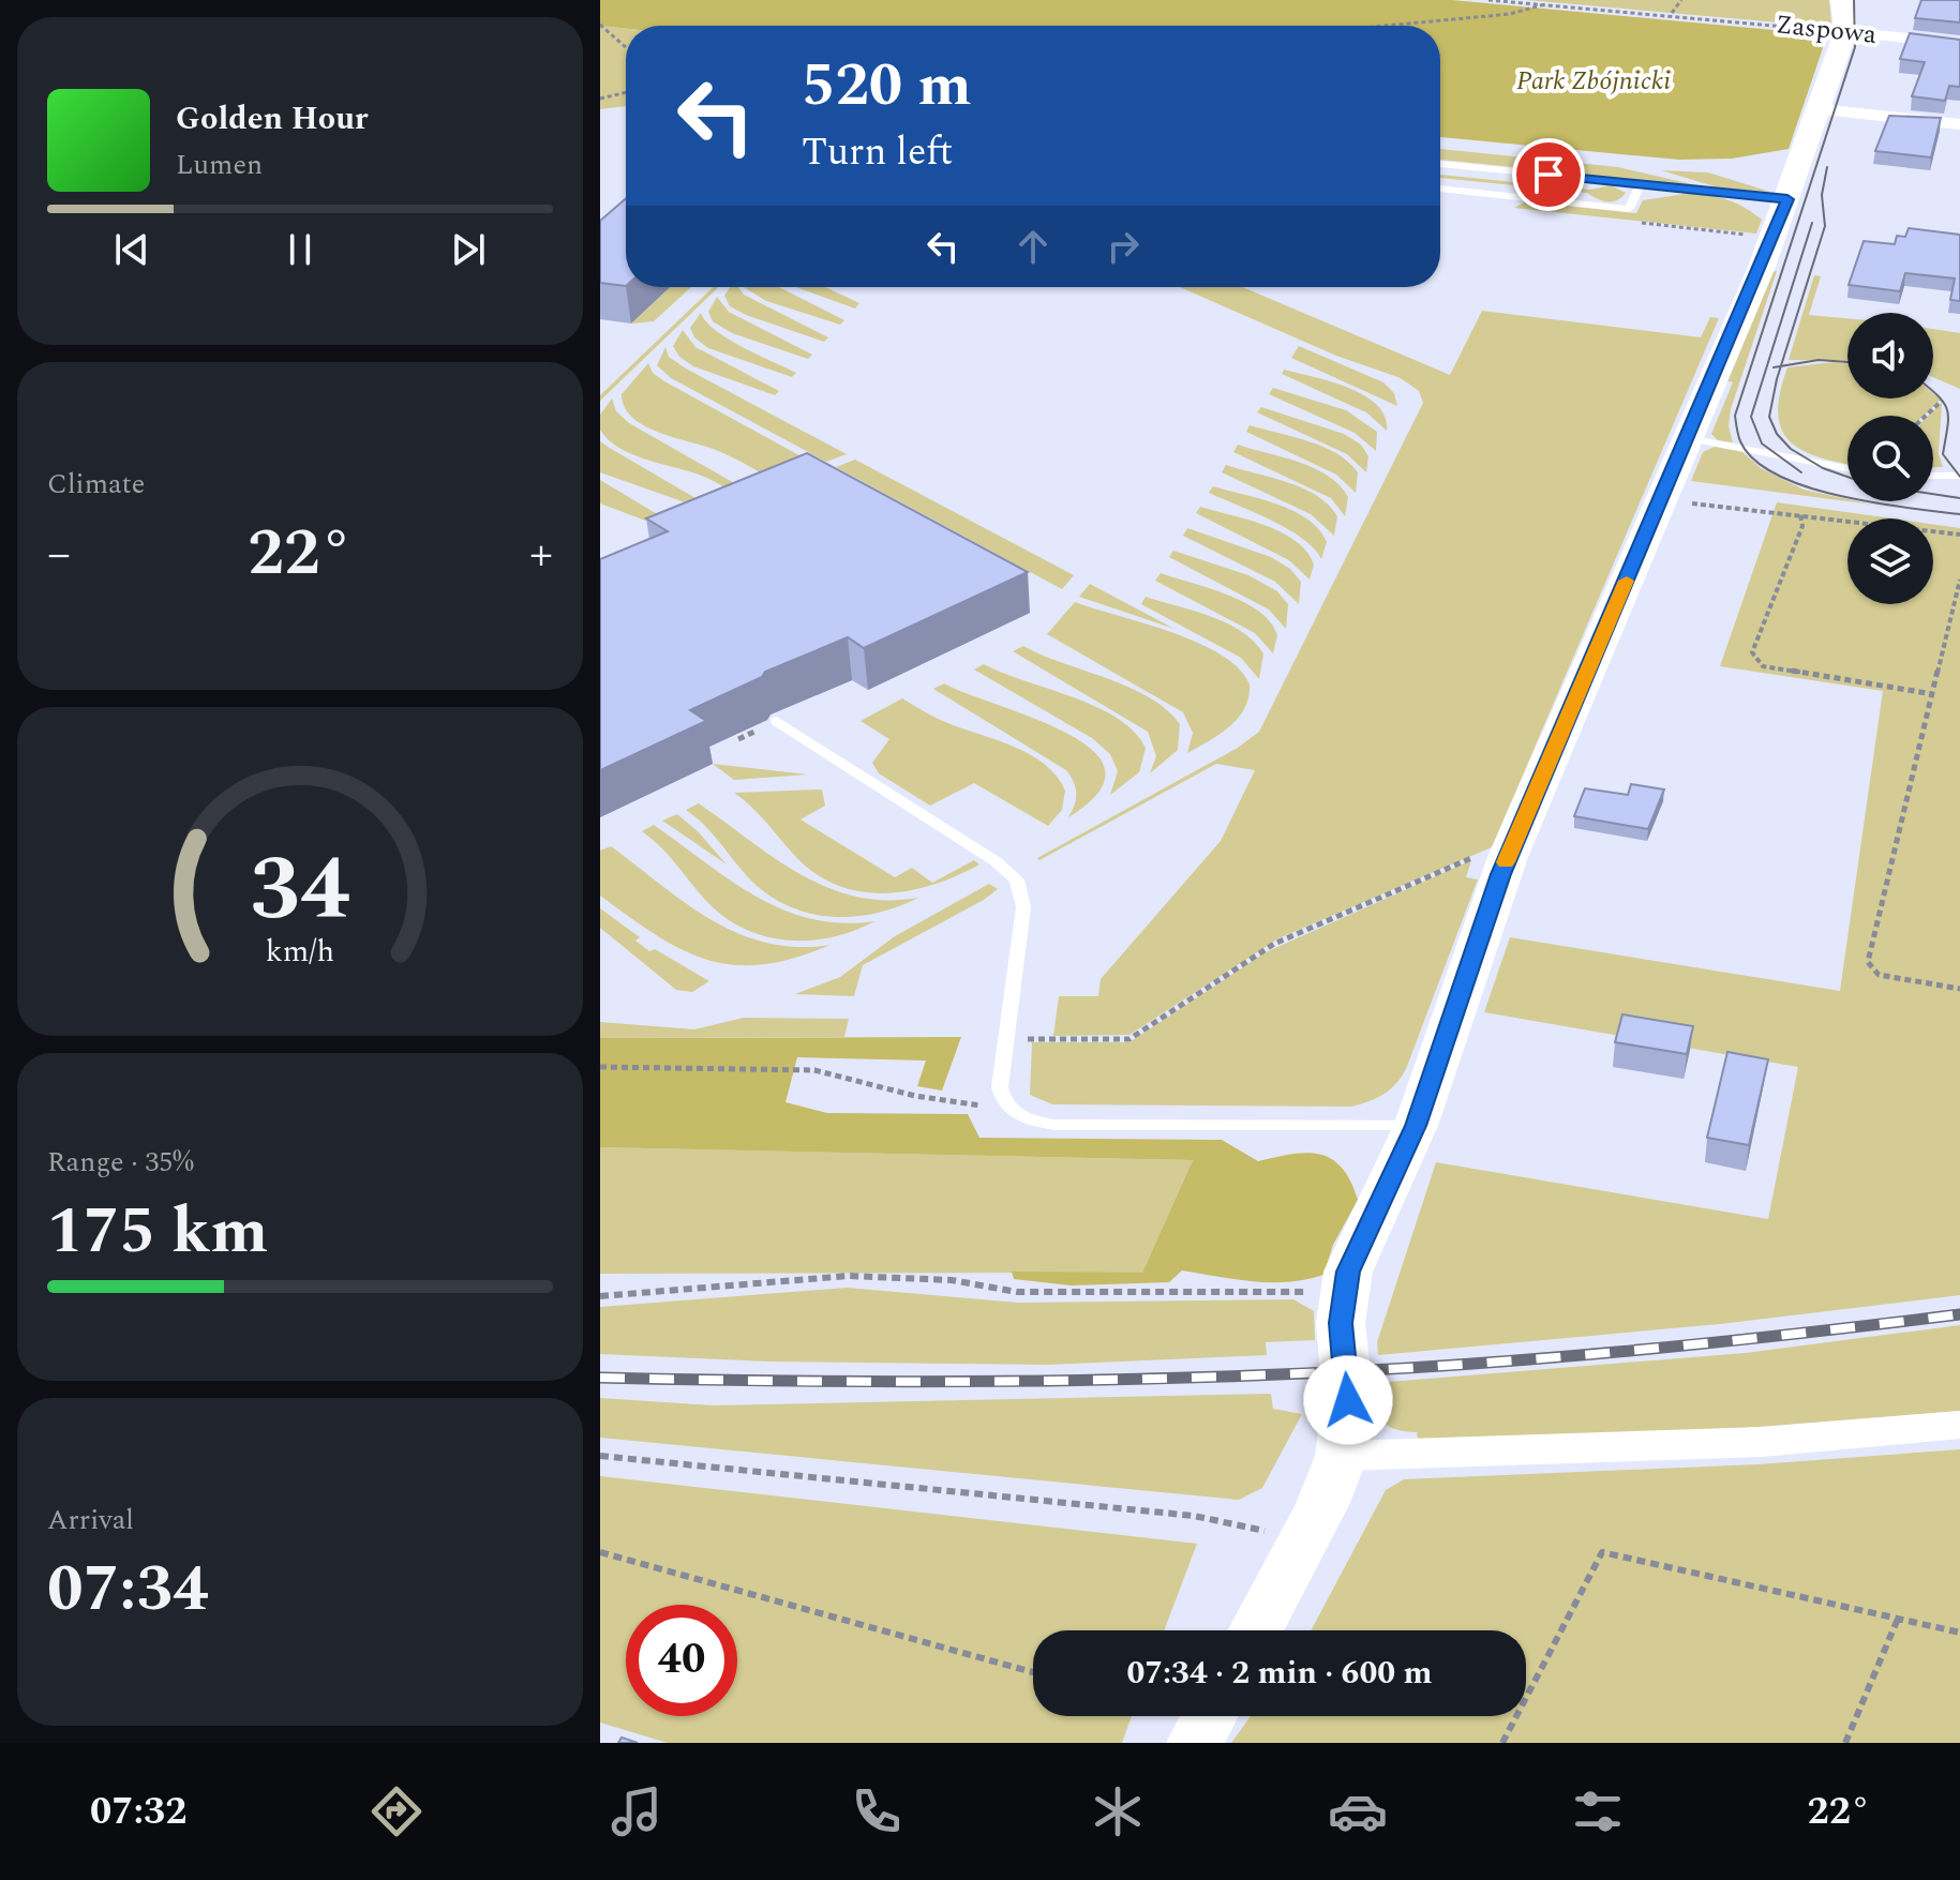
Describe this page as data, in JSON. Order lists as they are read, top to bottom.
{
  "streets": {
    "street": ["Zaspowa"]
  },
  "parks": ["Park Zbójnicki"],
  "page": {
    "turn": ["520 m", "Turn left"],
    "song": ["Golden Hour", "Lumen"],
    "tile": [
      "Climate",
      ["Range · 35%", "175 km"],
      ["Arrival", "07:34"]
    ],
    "heat": ["−", "22°", "+"],
    "limit": "40",
    "trip": "07:34 · 2 min · 600 m",
    "tabs": ["07:32", "22°"],
    "gauge": ["34", "km/h"]
  }
}
